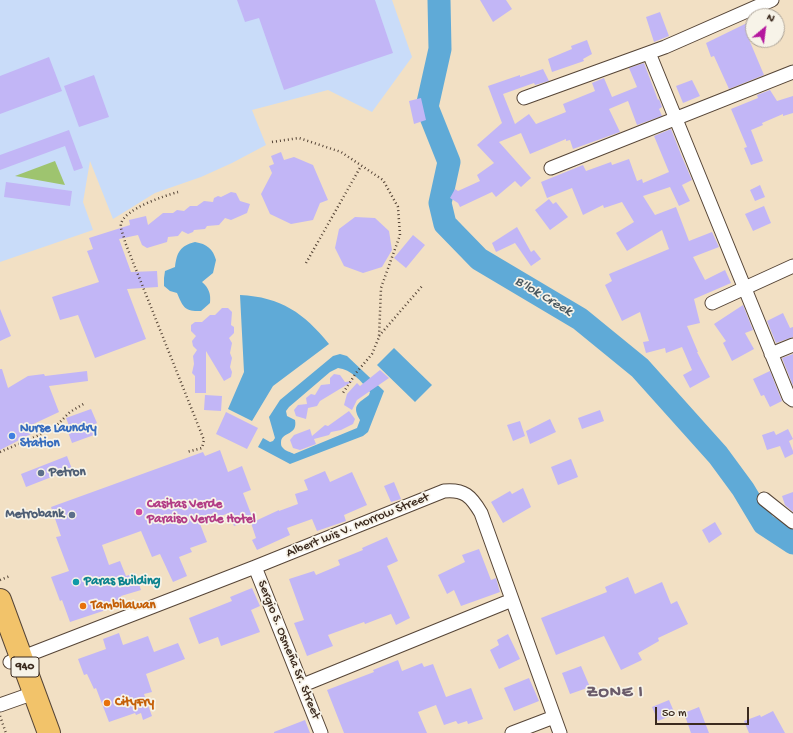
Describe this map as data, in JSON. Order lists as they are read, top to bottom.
{
  "streets": {
    "highway": ["940"],
    "street": ["Albert Luis V. Morrow Street", "Sergio S. Osmeña Sr. Street"]
  },
  "crossings": [
    ["Albert Luis V. Morrow Street", "Sergio S. Osmeña Sr. Street"],
    ["Albert Luis V. Morrow Street", "940"]
  ],
  "districts": ["ZONE I"],
  "water": ["B'lok Creek"],
  "places": [
    "Nurse Laundry Station",
    "Petron",
    "Casitas Verde Paraiso Verde Hotel",
    "Metrobank",
    "Paras Building",
    "Tambilawan",
    "CityFry"
  ],
  "scale_bar": "50 m",
  "north": "top right"
}
